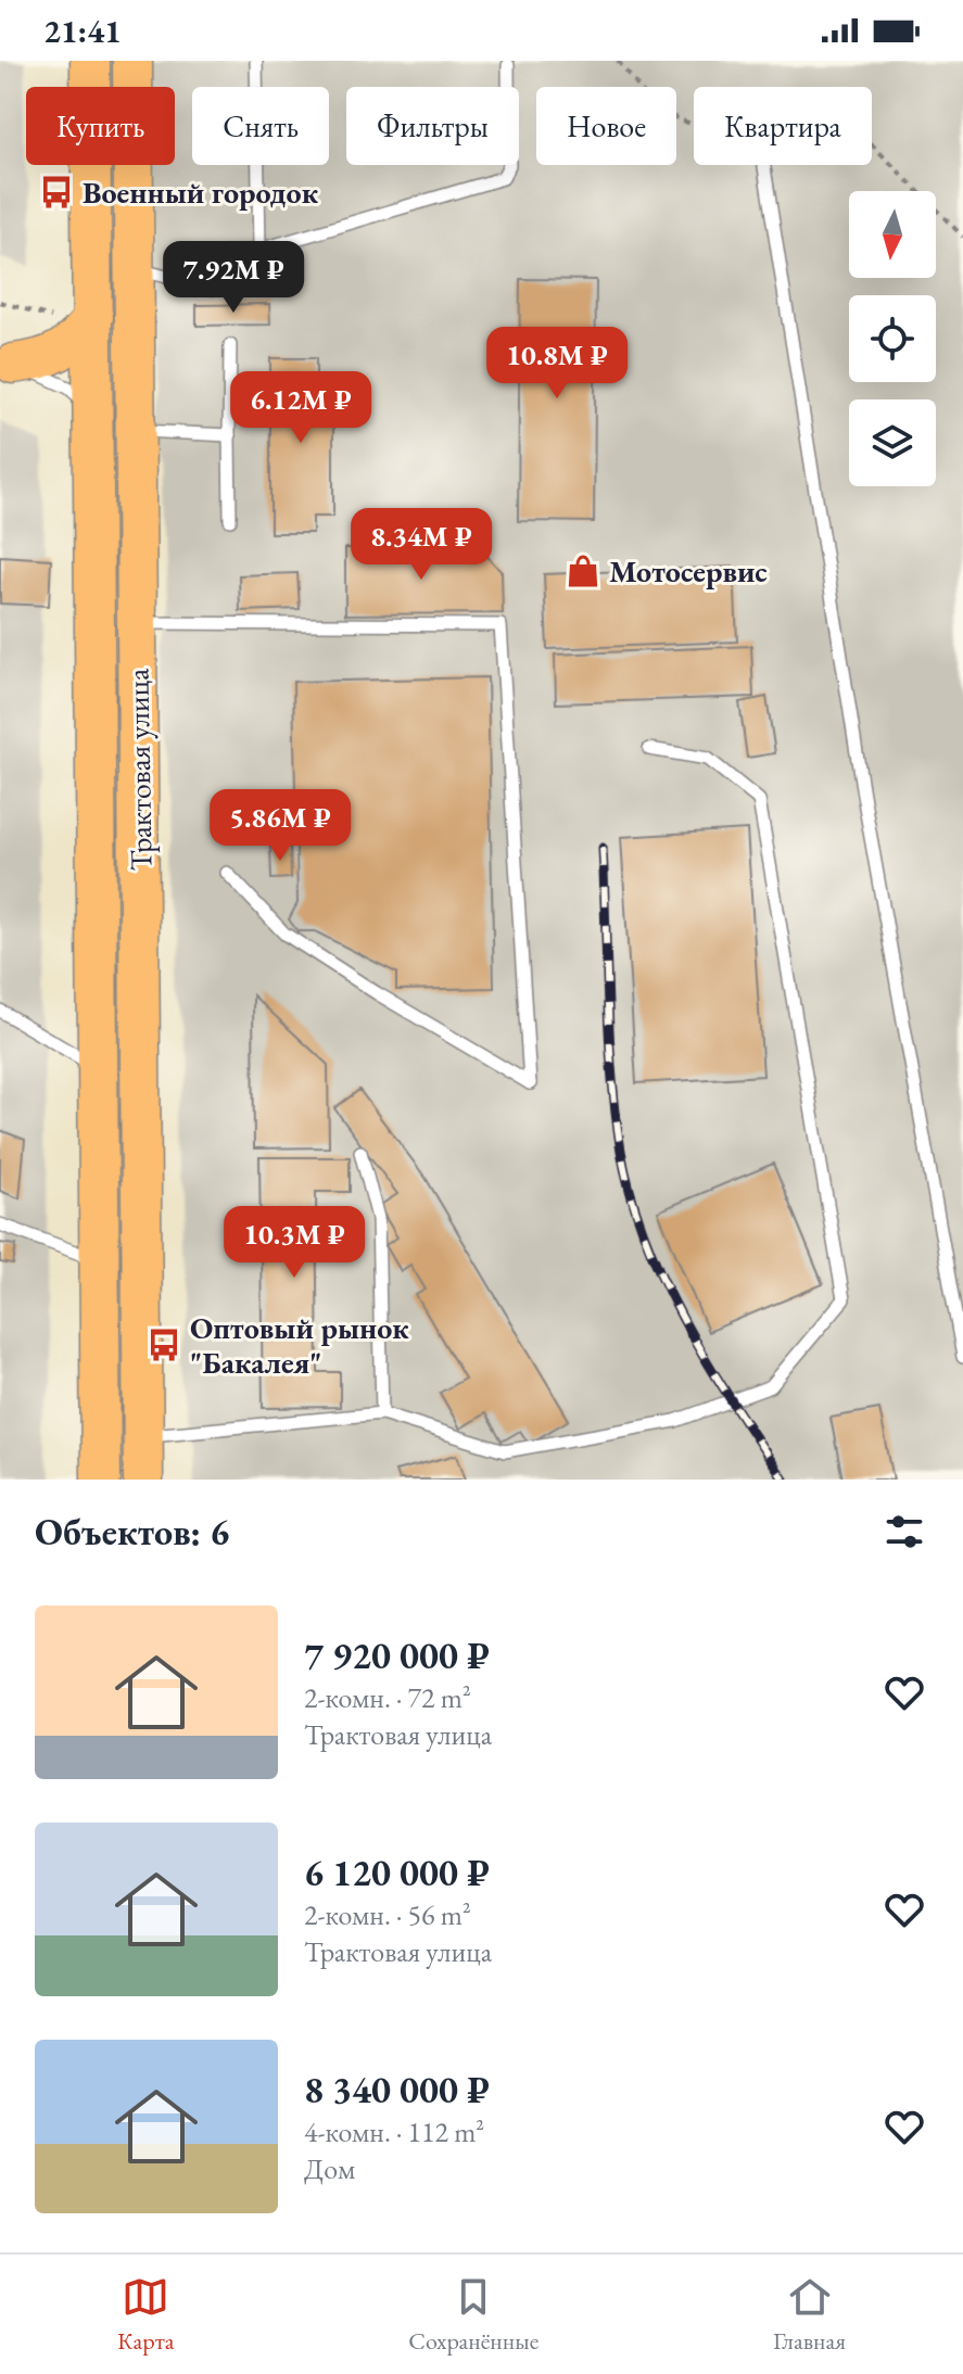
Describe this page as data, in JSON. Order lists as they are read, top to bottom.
{
  "streets": {
    "main road": ["Трактовая улица"]
  },
  "places": {
    "bus stop": ["Военный городок", "Оптовый рынок \"Бакалея\""],
    "shop": ["Мотосервис"]
  },
  "north": "bottom",
  "page": {
    "status": "21:41",
    "chip": [
      "Купить",
      "Снять",
      "Фильтры",
      "Новое",
      "Квартира"
    ],
    "price": [
      "7.92M ₽",
      "10.8M ₽",
      "6.12M ₽",
      "8.34M ₽",
      "5.86M ₽",
      "10.3M ₽"
    ],
    "heading": "Объектов: 6",
    "list": [
      {
        "name": "7 920 000 ₽",
        "note": "2-комн. · 72 m² · Трактовая улица"
      },
      {
        "name": "6 120 000 ₽",
        "note": "2-комн. · 56 m² · Трактовая улица"
      },
      {
        "name": "8 340 000 ₽",
        "note": "4-комн. · 112 m² · Дом"
      }
    ],
    "tabs": ["Карта", "Сохранённые", "Главная"]
  }
}
